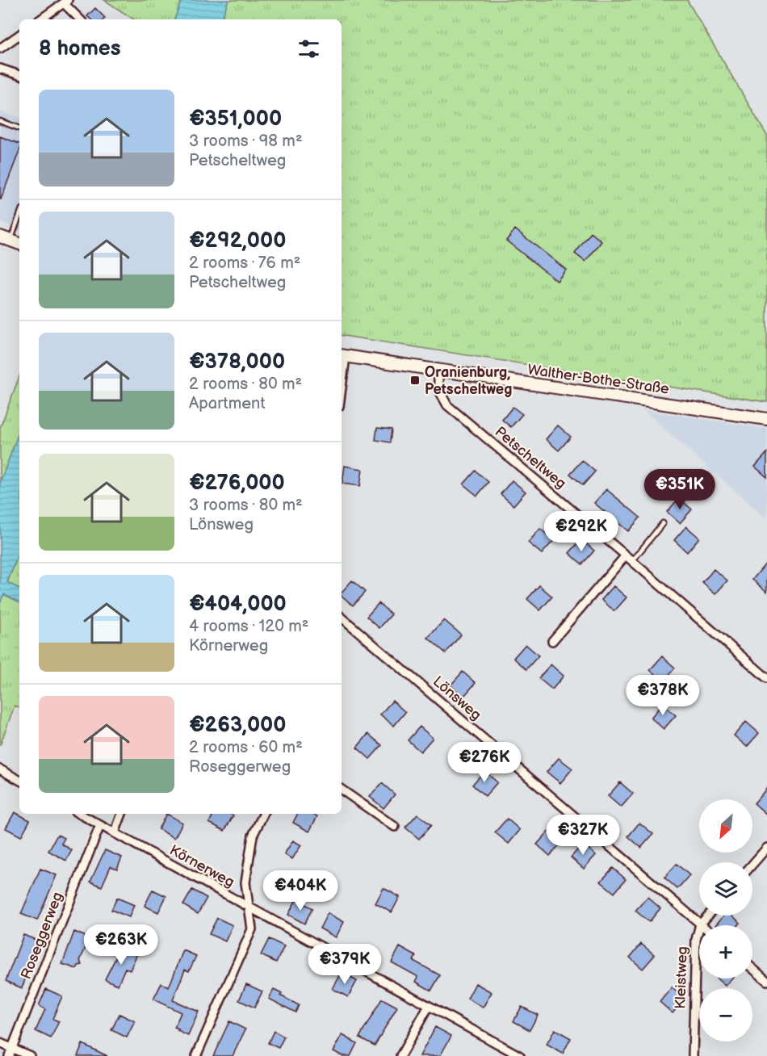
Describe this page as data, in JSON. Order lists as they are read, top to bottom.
{
  "streets": {
    "street": [
      "Walther-Bothe-Straße",
      "Petscheltweg",
      "Lönsweg",
      "Körnerweg",
      "Roseggerweg",
      "Kleistweg"
    ]
  },
  "crossings": [
    ["Walther-Bothe-Straße", "Petscheltweg"],
    ["Lönsweg", "Kleistweg"],
    ["Körnerweg", "Roseggerweg"]
  ],
  "places": {
    "transit": ["Oranienburg, Petscheltweg"]
  },
  "north": "bottom left",
  "page": {
    "heading": "8 homes",
    "list": [
      {
        "name": "€351,000",
        "note": "3 rooms · 98 m² · Petscheltweg"
      },
      {
        "name": "€292,000",
        "note": "2 rooms · 76 m² · Petscheltweg"
      },
      {
        "name": "€378,000",
        "note": "2 rooms · 80 m² · Apartment"
      },
      {
        "name": "€276,000",
        "note": "3 rooms · 80 m² · Lönsweg"
      },
      {
        "name": "€404,000",
        "note": "4 rooms · 120 m² · Körnerweg"
      },
      {
        "name": "€263,000",
        "note": "2 rooms · 60 m² · Roseggerweg"
      }
    ],
    "price": [
      "€351K",
      "€292K",
      "€378K",
      "€276K",
      "€327K",
      "€404K",
      "€263K",
      "€379K"
    ],
    "map_buttons": ["+", "−"]
  }
}
